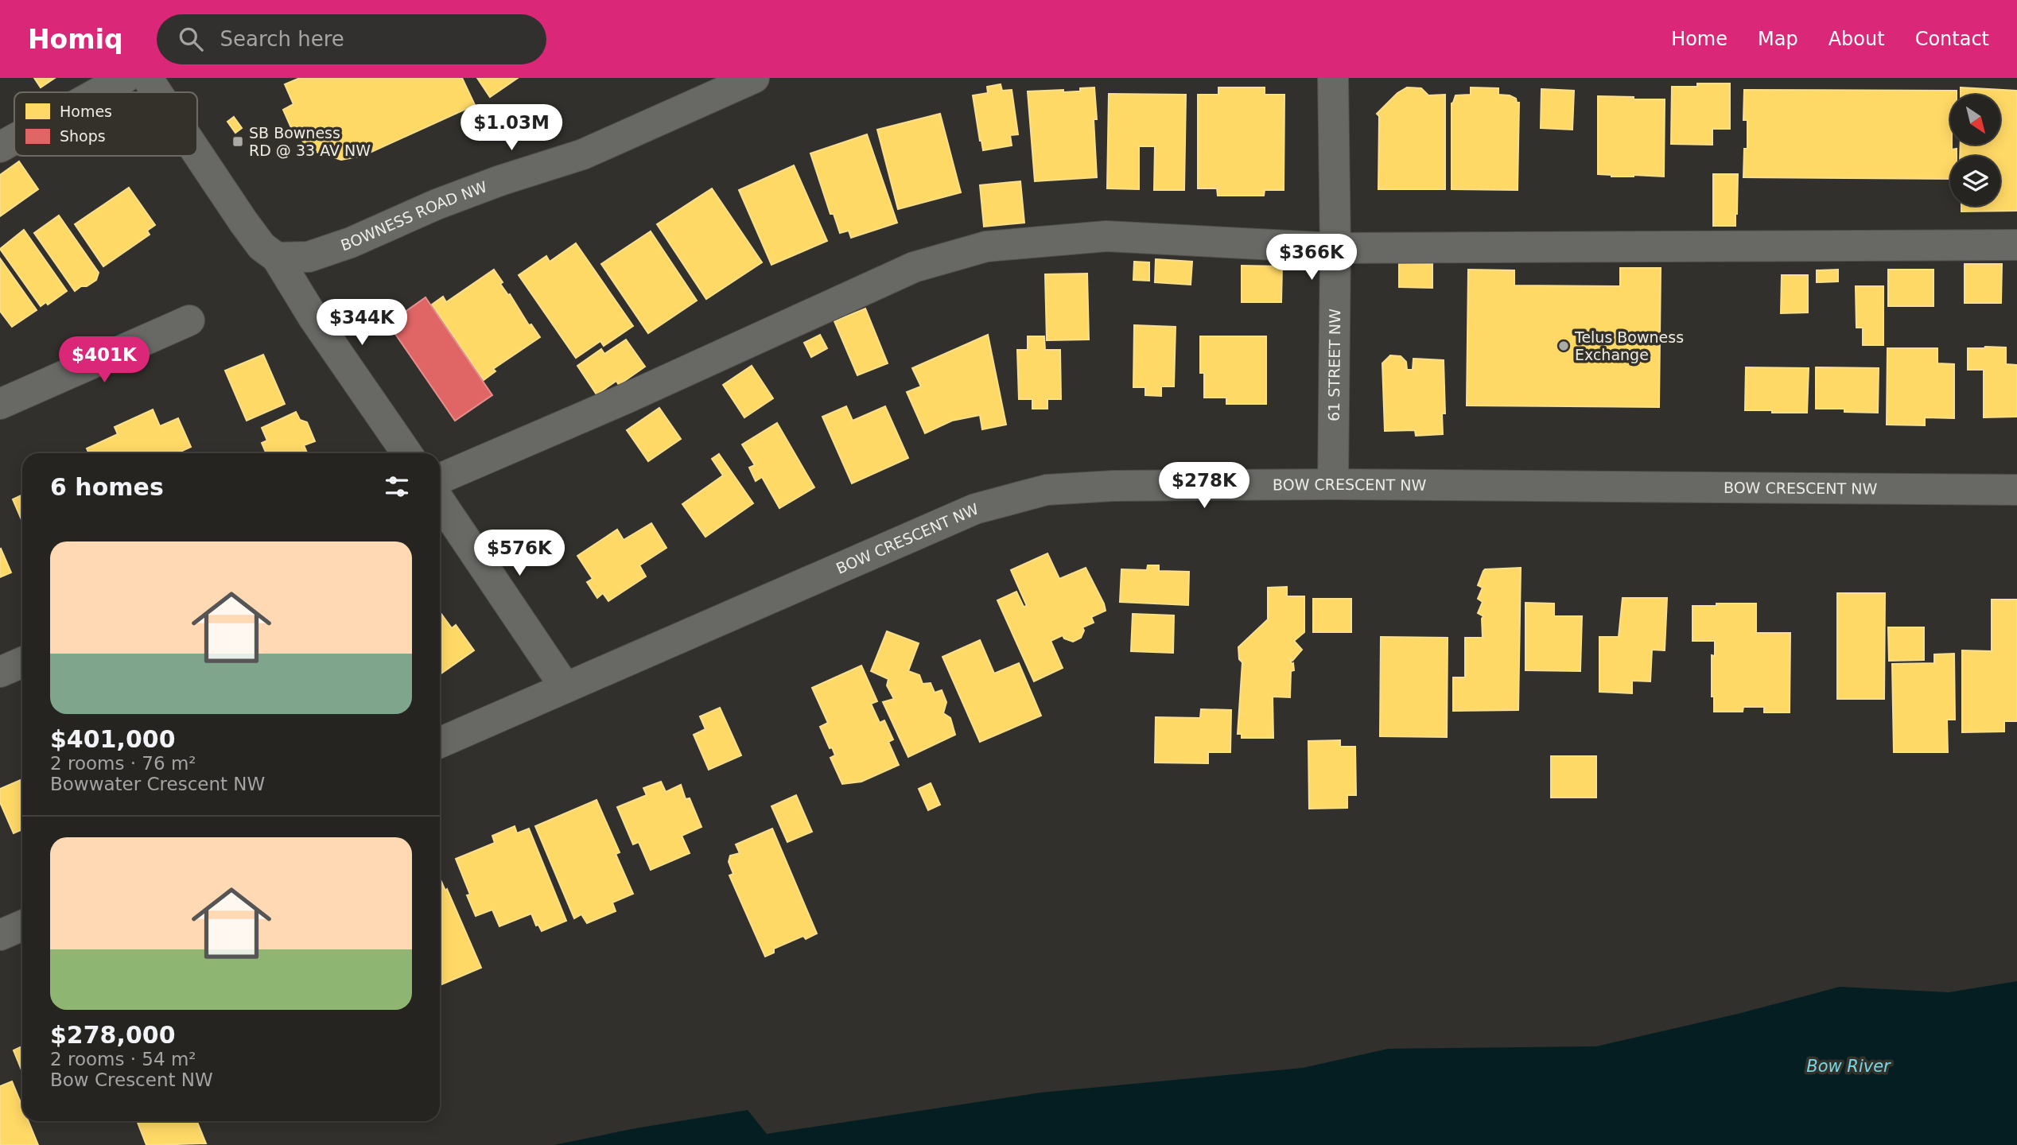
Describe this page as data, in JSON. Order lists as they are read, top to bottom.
{
  "streets": {
    "street": ["BOWNESS ROAD NW", "61 STREET NW", "BOW CRESCENT NW"]
  },
  "crossings": [
    ["61 STREET NW", "BOW CRESCENT NW"]
  ],
  "water": ["Bow River"],
  "places": {
    "transit": ["SB Bowness RD @ 33 AV NW"],
    "other": ["Telus Bowness Exchange"]
  },
  "legend": ["Homes", "Shops"],
  "north": "bottom right",
  "page": {
    "header": "Homiq",
    "search": "Search here",
    "nav": [
      "Home",
      "Map",
      "About",
      "Contact"
    ],
    "price": [
      "$1.03M",
      "$366K",
      "$344K",
      "$401K",
      "$278K",
      "$576K"
    ],
    "heading": "6 homes",
    "list": [
      {
        "name": "$401,000",
        "note": "2 rooms · 76 m² · Bowwater Crescent NW"
      },
      {
        "name": "$278,000",
        "note": "2 rooms · 54 m² · Bow Crescent NW"
      }
    ]
  }
}
